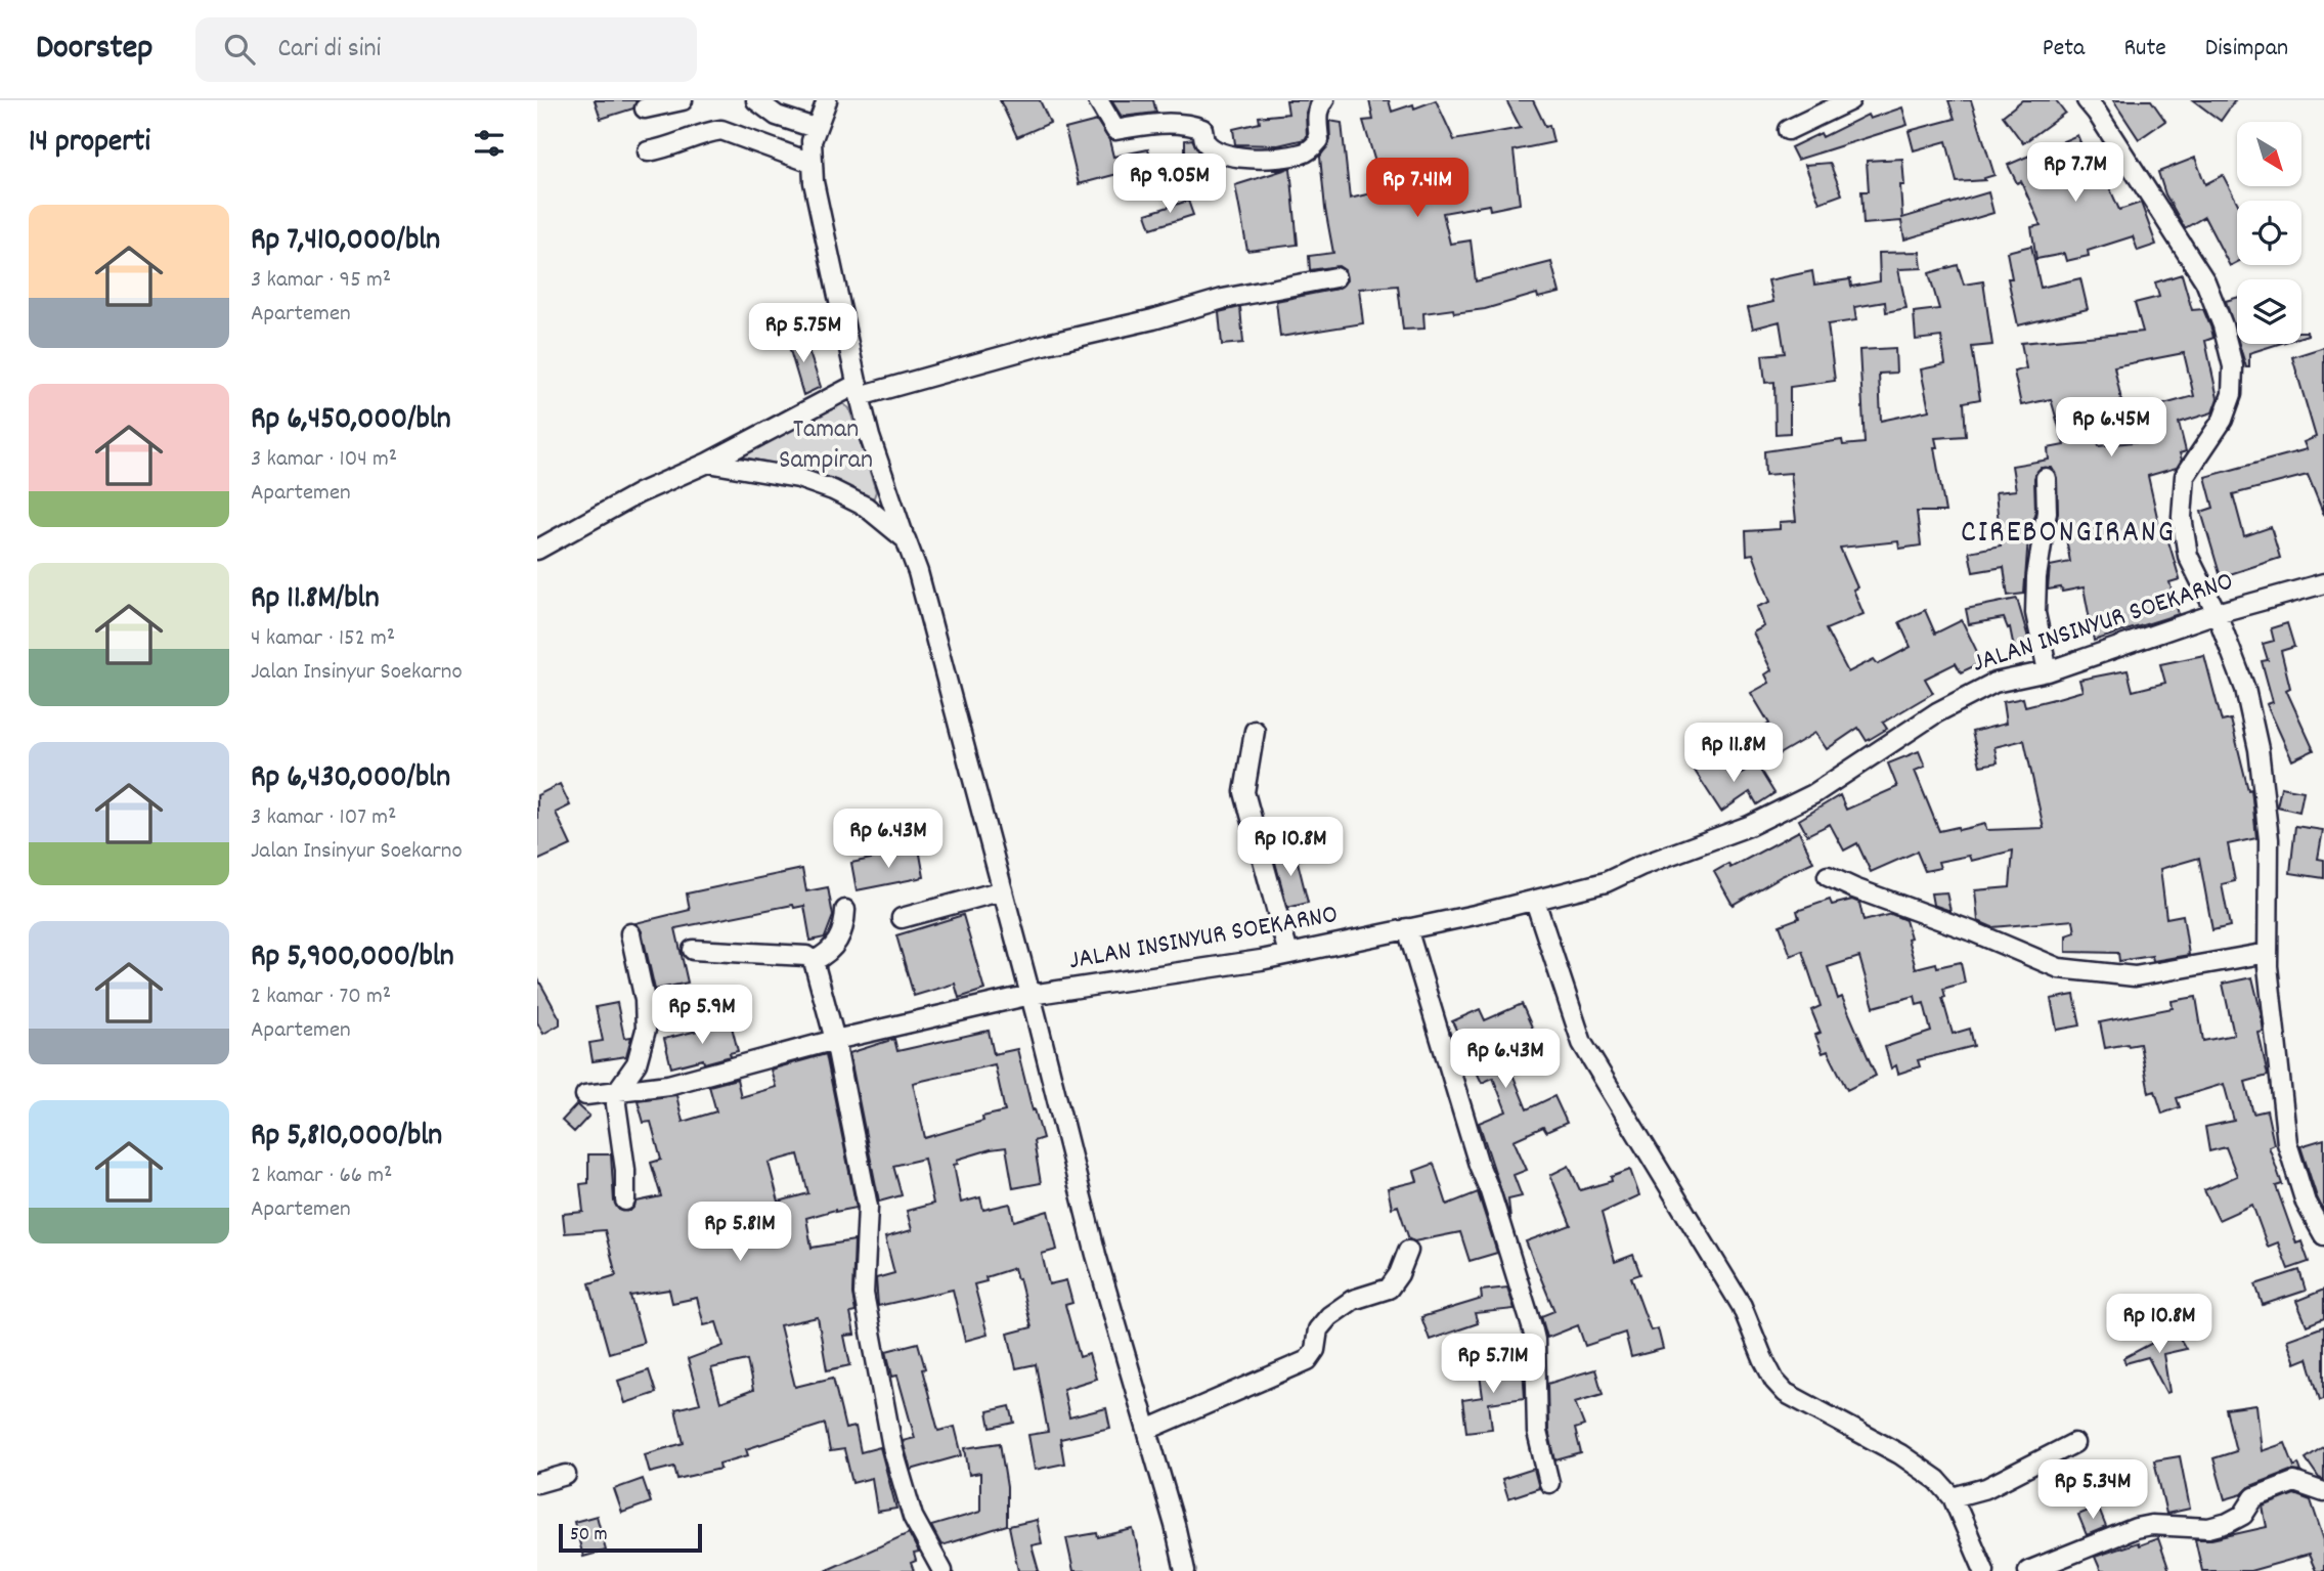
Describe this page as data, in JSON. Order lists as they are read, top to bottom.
{
  "streets": {
    "street": ["JALAN INSINYUR SOEKARNO"]
  },
  "districts": ["CIREBONGIRANG"],
  "parks": ["Taman Sampiran"],
  "scale_bar": "50 m",
  "north": "bottom right",
  "page": {
    "header": "Doorstep",
    "search": "Cari di sini",
    "nav": ["Peta", "Rute", "Disimpan"],
    "heading": "14 properti",
    "price": [
      "Rp 7.7M",
      "Rp 9.05M",
      "Rp 7.41M",
      "Rp 5.75M",
      "Rp 6.45M",
      "Rp 11.8M",
      "Rp 6.43M",
      "Rp 10.8M",
      "Rp 5.9M",
      "Rp 6.43M",
      "Rp 5.81M",
      "Rp 10.8M",
      "Rp 5.71M",
      "Rp 5.34M"
    ],
    "list": [
      {
        "name": "Rp 7,410,000/bln",
        "note": "3 kamar · 95 m² · Apartemen"
      },
      {
        "name": "Rp 6,450,000/bln",
        "note": "3 kamar · 104 m² · Apartemen"
      },
      {
        "name": "Rp 11.8M/bln",
        "note": "4 kamar · 152 m² · Jalan Insinyur Soekarno"
      },
      {
        "name": "Rp 6,430,000/bln",
        "note": "3 kamar · 107 m² · Jalan Insinyur Soekarno"
      },
      {
        "name": "Rp 5,900,000/bln",
        "note": "2 kamar · 70 m² · Apartemen"
      },
      {
        "name": "Rp 5,810,000/bln",
        "note": "2 kamar · 66 m² · Apartemen"
      }
    ],
    "scale": "50 m"
  }
}
